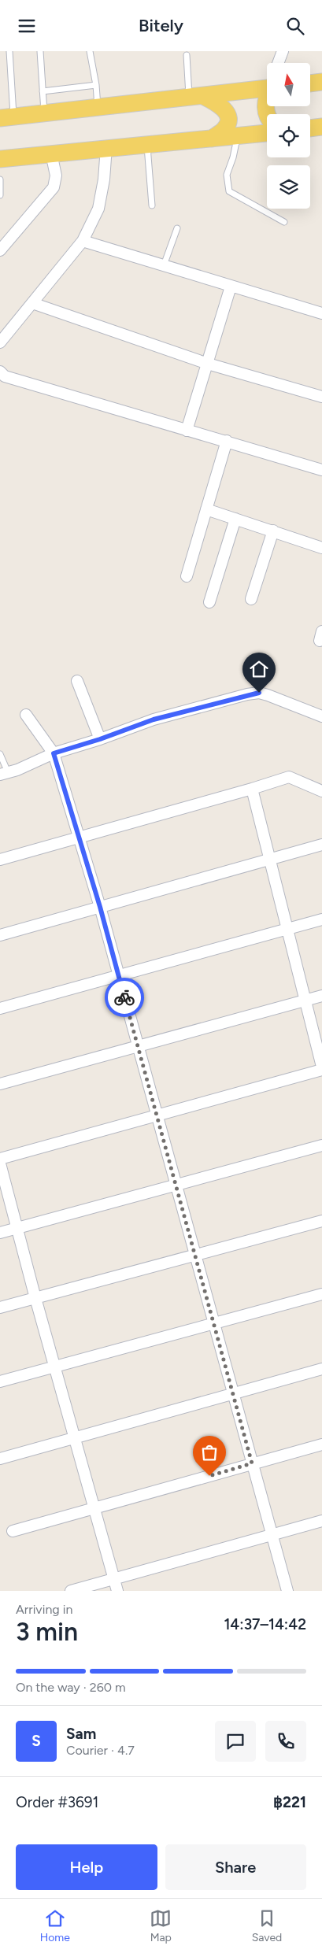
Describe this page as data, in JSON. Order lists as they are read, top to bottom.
{
  "north": "top",
  "page": {
    "header": "Bitely",
    "heading": ["3 min", "Arriving in", "14:37–14:42"],
    "panel": [
      "Sam",
      "Courier · 4.7",
      "Order #3691",
      "฿221"
    ],
    "bar": "On the way · 260 m",
    "round": "S",
    "buttons": ["Help", "Share"],
    "tabs": ["Home", "Map", "Saved"]
  }
}
